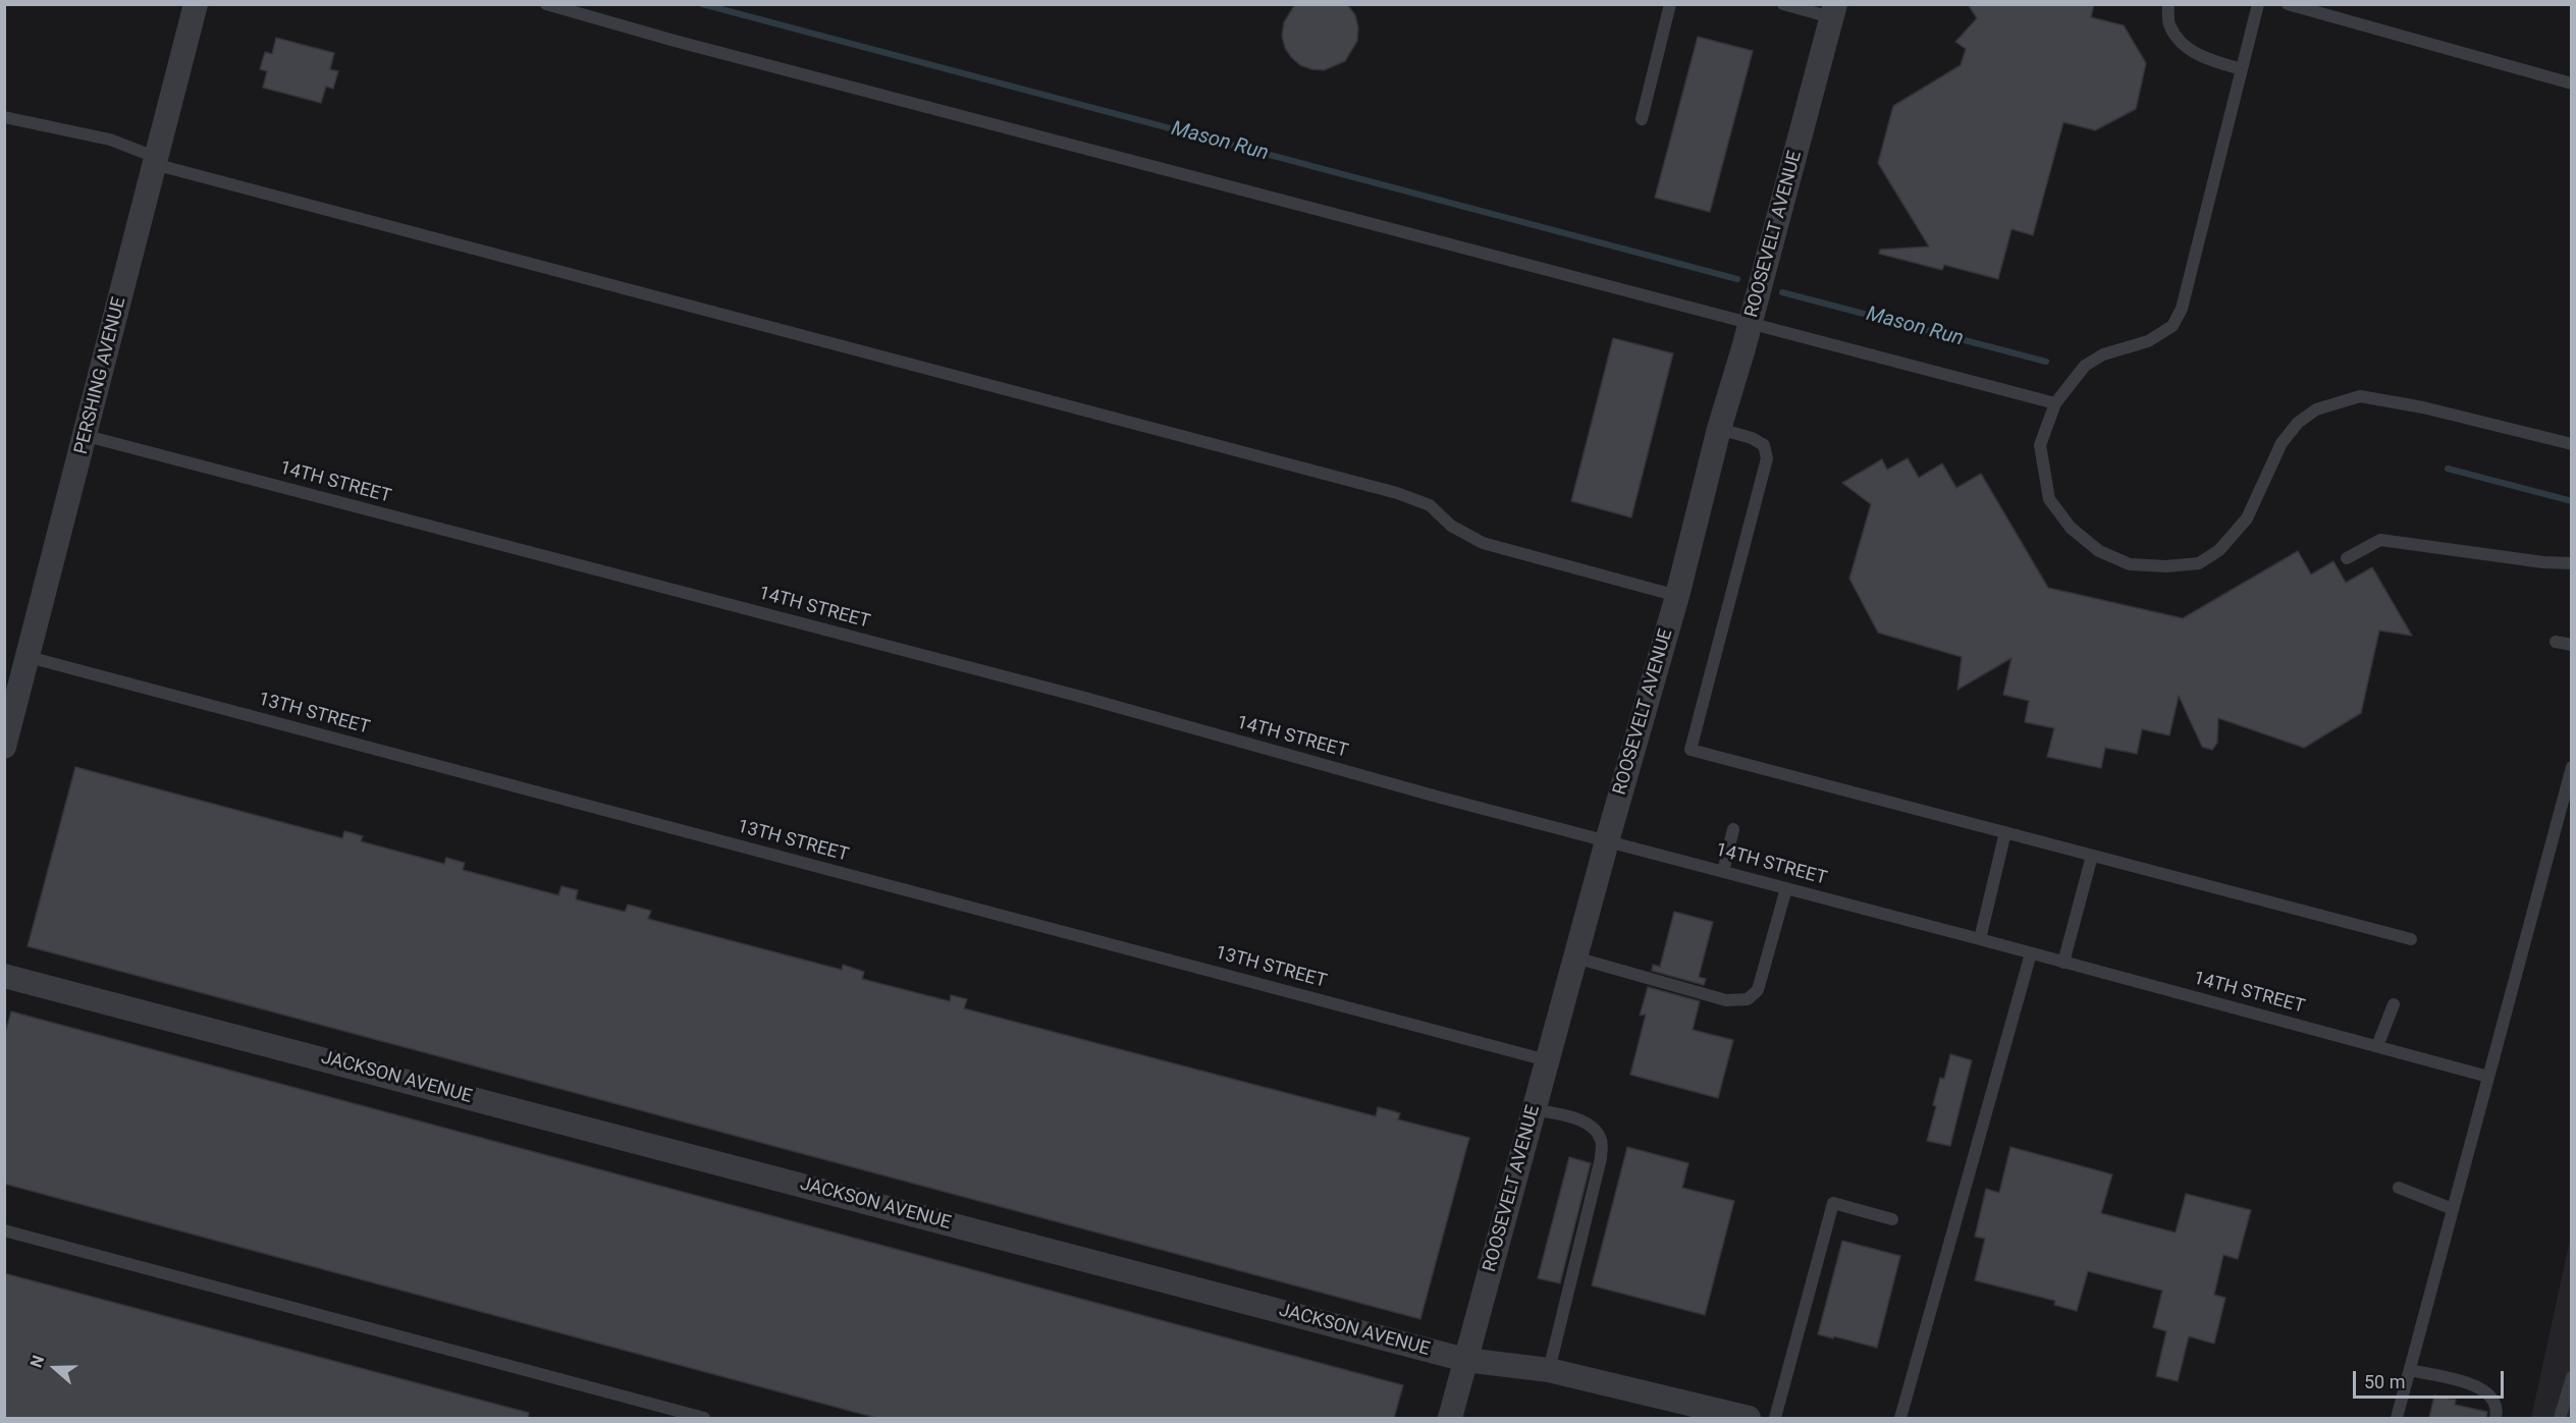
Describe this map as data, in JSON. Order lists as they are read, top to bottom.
{
  "streets": {
    "street": ["ROOSEVELT AVENUE", "PERSHING AVENUE", "JACKSON AVENUE"],
    "lane": ["14TH STREET", "13TH STREET"]
  },
  "crossings": [
    ["ROOSEVELT AVENUE", "14TH STREET"],
    ["ROOSEVELT AVENUE", "13TH STREET"],
    ["ROOSEVELT AVENUE", "JACKSON AVENUE"],
    ["PERSHING AVENUE", "14TH STREET"],
    ["PERSHING AVENUE", "13TH STREET"]
  ],
  "water": ["Mason Run"],
  "scale_bar": "50 m",
  "north": "left"
}
